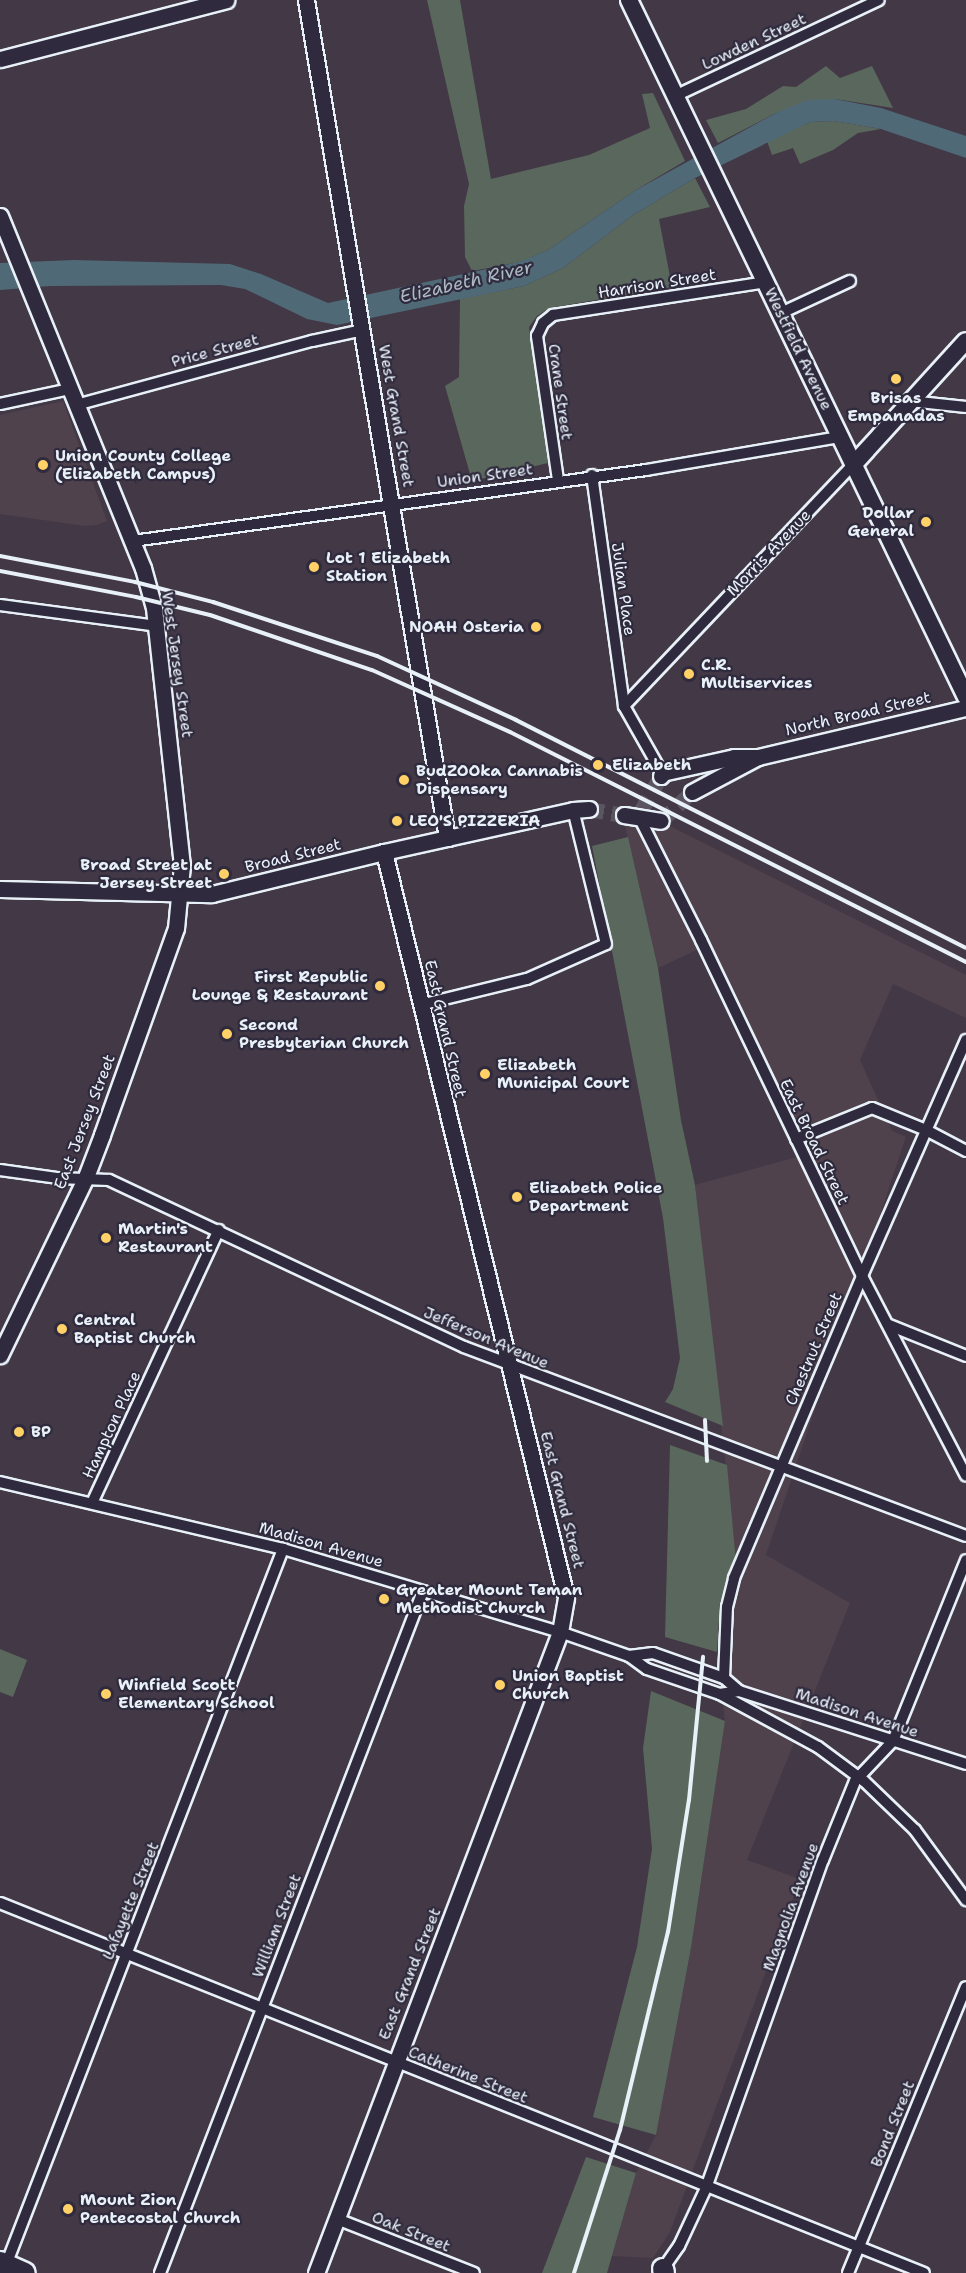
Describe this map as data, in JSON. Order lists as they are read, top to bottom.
{
  "streets": {
    "main road": ["Westfield Avenue", "Morris Avenue"],
    "street": [
      "Lowden Street",
      "Harrison Street",
      "Price Street",
      "Crane Street",
      "West Grand Street",
      "Union Street",
      "Julian Place",
      "West Jersey Street",
      "North Broad Street",
      "Broad Street",
      "East Grand Street",
      "East Jersey Street",
      "East Broad Street",
      "Jefferson Avenue",
      "Chestnut Street",
      "Hampton Place",
      "Madison Avenue",
      "Lafayette Street",
      "Magnolia Avenue",
      "William Street",
      "Catherine Street",
      "Bond Street",
      "Oak Street"
    ]
  },
  "crossings": [
    ["Lowden Street", "Westfield Avenue"],
    ["Harrison Street", "Westfield Avenue"],
    ["Harrison Street", "Crane Street"],
    ["Westfield Avenue", "Union Street"],
    ["Westfield Avenue", "Morris Avenue"],
    ["Price Street", "West Grand Street"],
    ["Price Street", "West Jersey Street"],
    ["Crane Street", "Union Street"],
    ["West Grand Street", "Union Street"],
    ["West Grand Street", "Broad Street"],
    ["Union Street", "Julian Place"],
    ["Union Street", "West Jersey Street"],
    ["Morris Avenue", "Julian Place"],
    ["West Jersey Street", "Broad Street"],
    ["West Jersey Street", "East Jersey Street"],
    ["Broad Street", "East Grand Street"],
    ["Broad Street", "East Jersey Street"],
    ["East Grand Street", "Jefferson Avenue"],
    ["East Grand Street", "Madison Avenue"],
    ["East Grand Street", "Catherine Street"],
    ["East Grand Street", "Oak Street"],
    ["East Jersey Street", "Jefferson Avenue"],
    ["East Broad Street", "Chestnut Street"],
    ["Jefferson Avenue", "Chestnut Street"],
    ["Jefferson Avenue", "Hampton Place"],
    ["Chestnut Street", "Madison Avenue"],
    ["Hampton Place", "Madison Avenue"],
    ["Madison Avenue", "Lafayette Street"],
    ["Madison Avenue", "Magnolia Avenue"],
    ["Madison Avenue", "William Street"],
    ["Lafayette Street", "Catherine Street"],
    ["Magnolia Avenue", "Catherine Street"],
    ["William Street", "Catherine Street"],
    ["Catherine Street", "Bond Street"]
  ],
  "water": ["Elizabeth River"],
  "places": [
    "Brisas Empanadas",
    "Union County College (Elizabeth Campus)",
    "Dollar General",
    "Lot 1 Elizabeth Station",
    "NOAH Osteria",
    "C.R. Multiservices",
    "Elizabeth",
    "BudZOOka Cannabis Dispensary",
    "LEO'S PIZZERIA",
    "Broad Street at Jersey Street",
    "First Republic Lounge & Restaurant",
    "Second Presbyterian Church",
    "Elizabeth Municipal Court",
    "Elizabeth Police Department",
    "Martin's Restaurant",
    "Central Baptist Church",
    "BP",
    "Greater Mount Teman Methodist Church",
    "Union Baptist Church",
    "Winfield Scott Elementary School",
    "Mount Zion Pentecostal Church"
  ]
}
